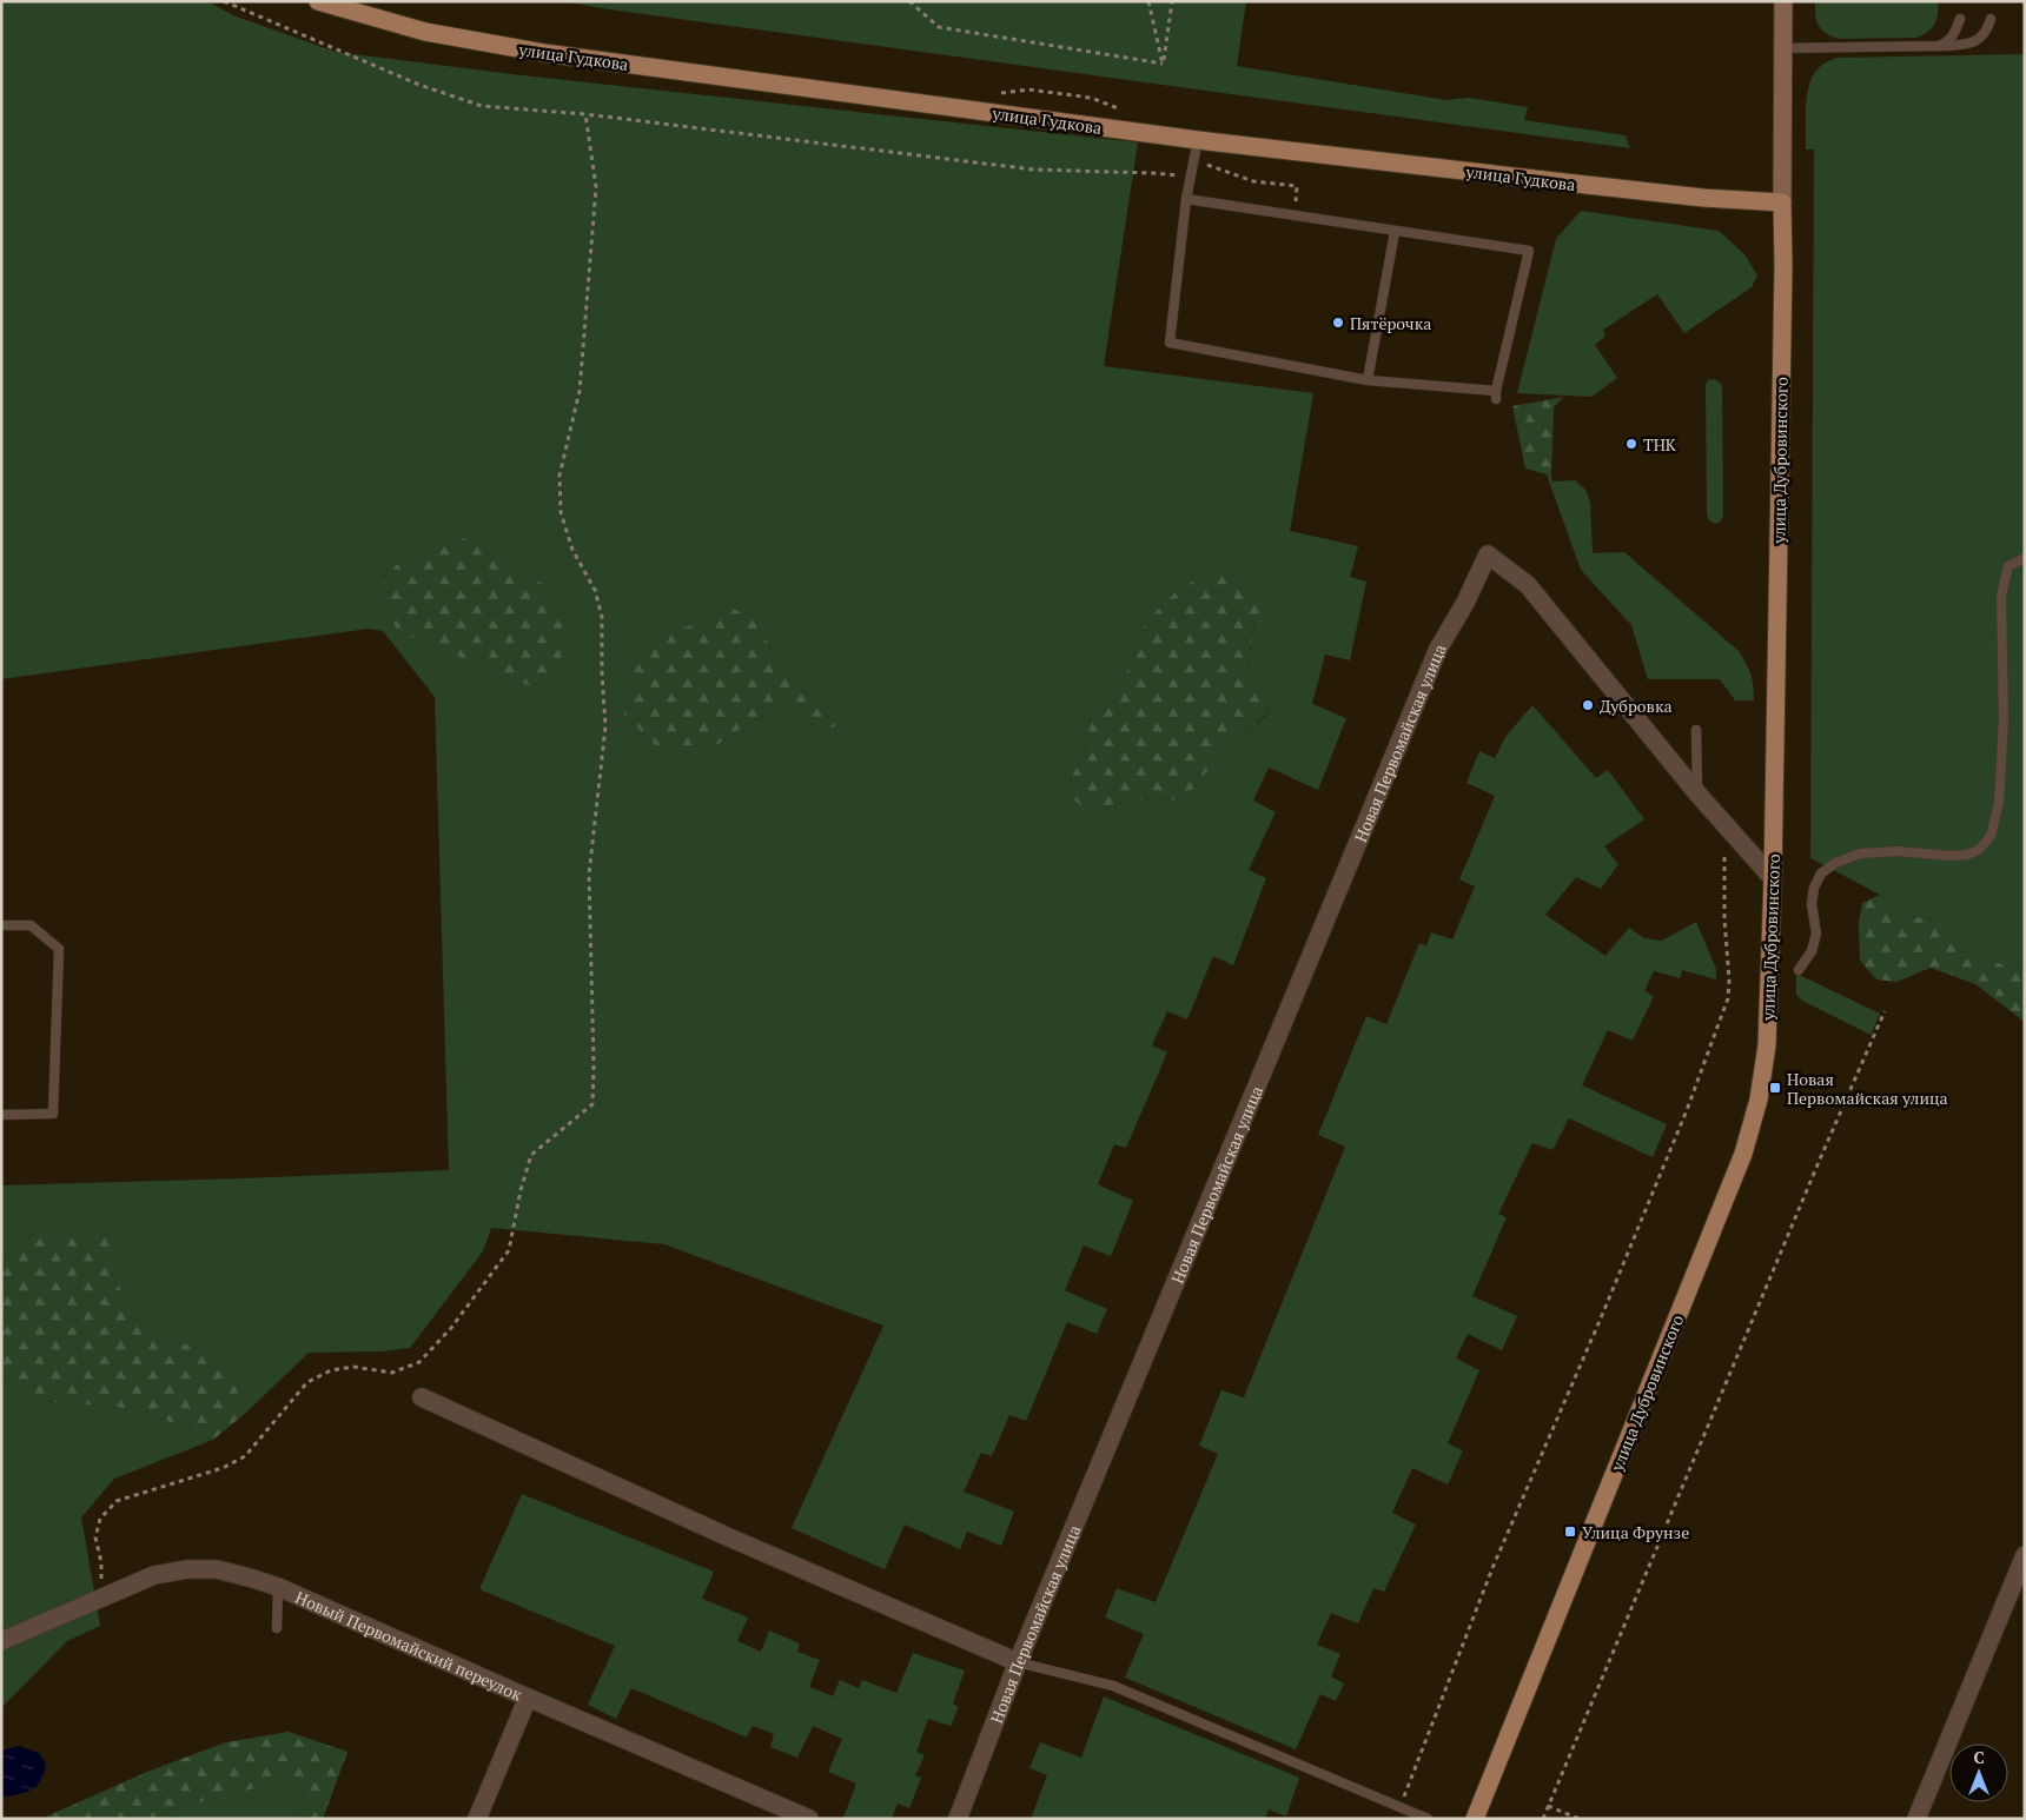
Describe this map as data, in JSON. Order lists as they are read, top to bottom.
{
  "streets": {
    "main road": ["улица Гудкова", "улица Дубровинского"],
    "street": ["Новая Первомайская улица", "Новый Первомайский переулок"]
  },
  "crossings": [
    ["улица Гудкова", "улица Дубровинского"]
  ],
  "places": {
    "other": ["Пятёрочка", "ТНК", "Дубровка"],
    "transit": ["Новая Первомайская улица", "Улица Фрунзе"]
  },
  "north": "top"
}
